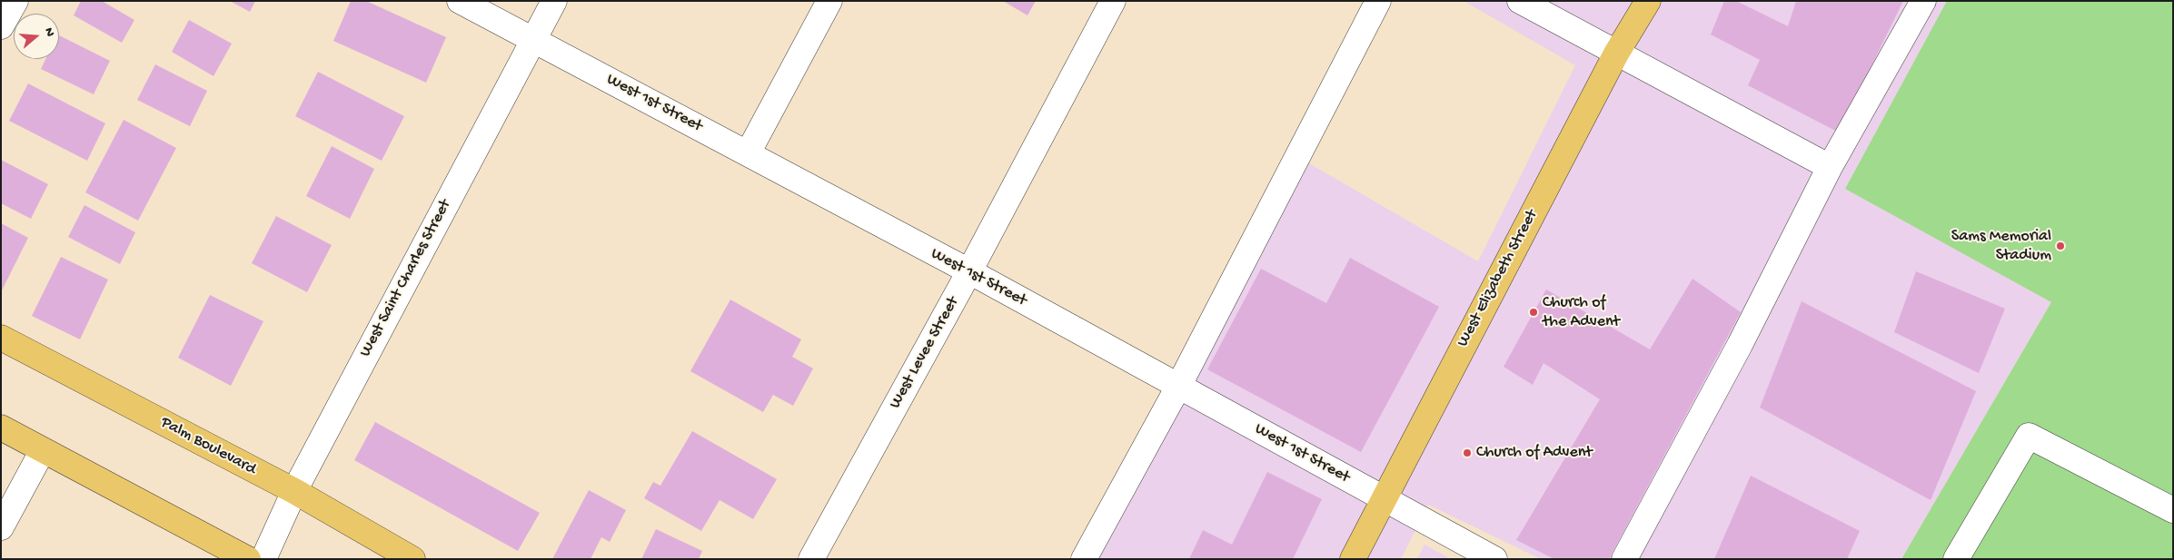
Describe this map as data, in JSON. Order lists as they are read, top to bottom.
{
  "streets": {
    "main road": ["West Elizabeth Street", "Palm Boulevard"],
    "street": ["West 1st Street", "West Saint Charles Street", "West Levee Street"]
  },
  "crossings": [
    ["West 1st Street", "West Saint Charles Street"],
    ["West 1st Street", "West Elizabeth Street"],
    ["West 1st Street", "West Levee Street"],
    ["West Saint Charles Street", "Palm Boulevard"]
  ],
  "places": ["Sams Memorial Stadium", "Church of the Advent", "Church of Advent"],
  "north": "right"
}
